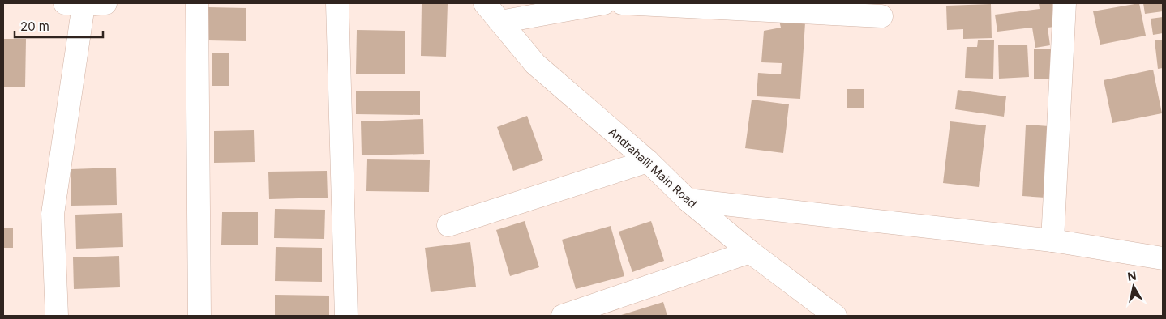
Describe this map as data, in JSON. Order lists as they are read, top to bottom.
{
  "streets": {
    "street": ["Andrahalli Main Road"]
  },
  "scale_bar": "20 m",
  "north": "top"
}
